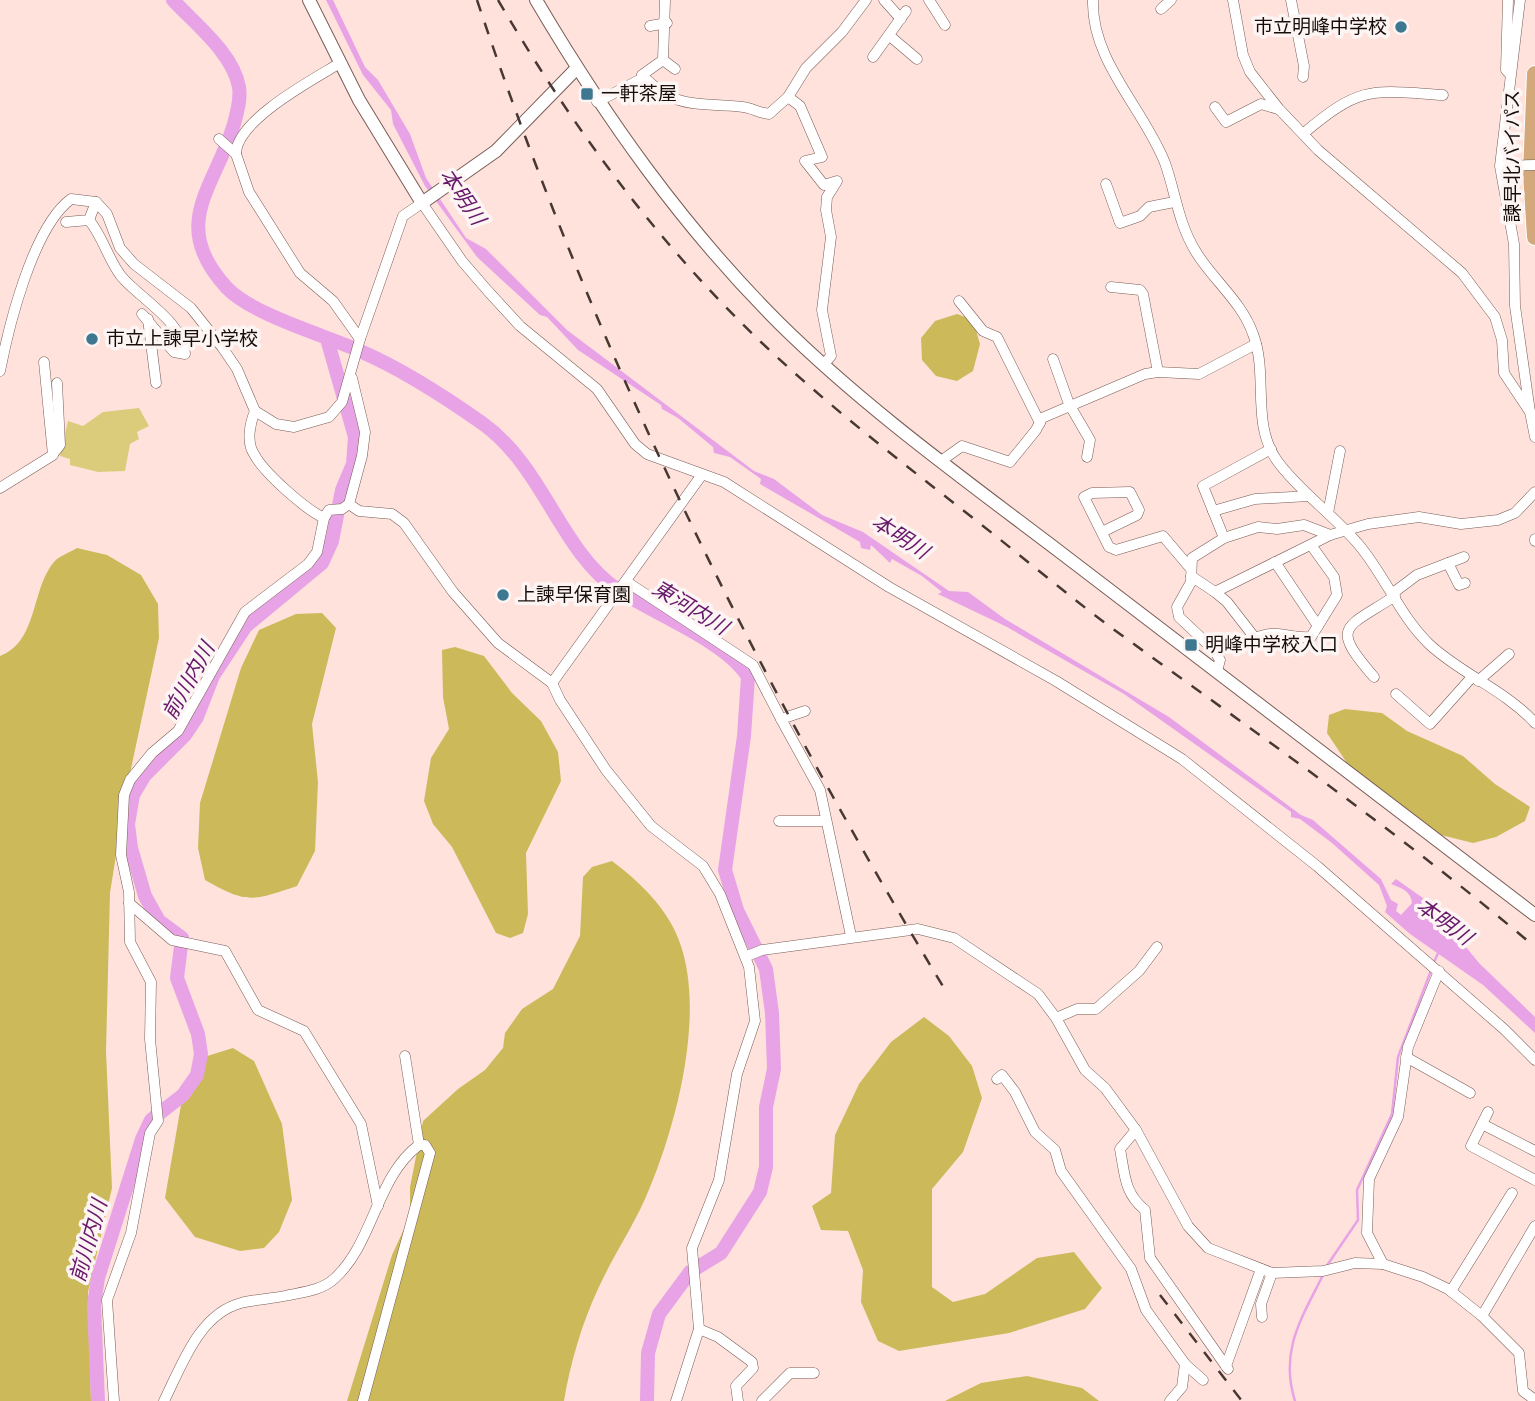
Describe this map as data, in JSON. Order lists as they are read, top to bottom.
{
  "streets": {
    "highway": ["諫早北バイパス"]
  },
  "water": ["本明川", "東河内川", "前川内川"],
  "places": {
    "other": ["市立明峰中学校", "市立上諫早小学校", "上諫早保育園"],
    "transit": ["一軒茶屋", "明峰中学校入口"]
  }
}
